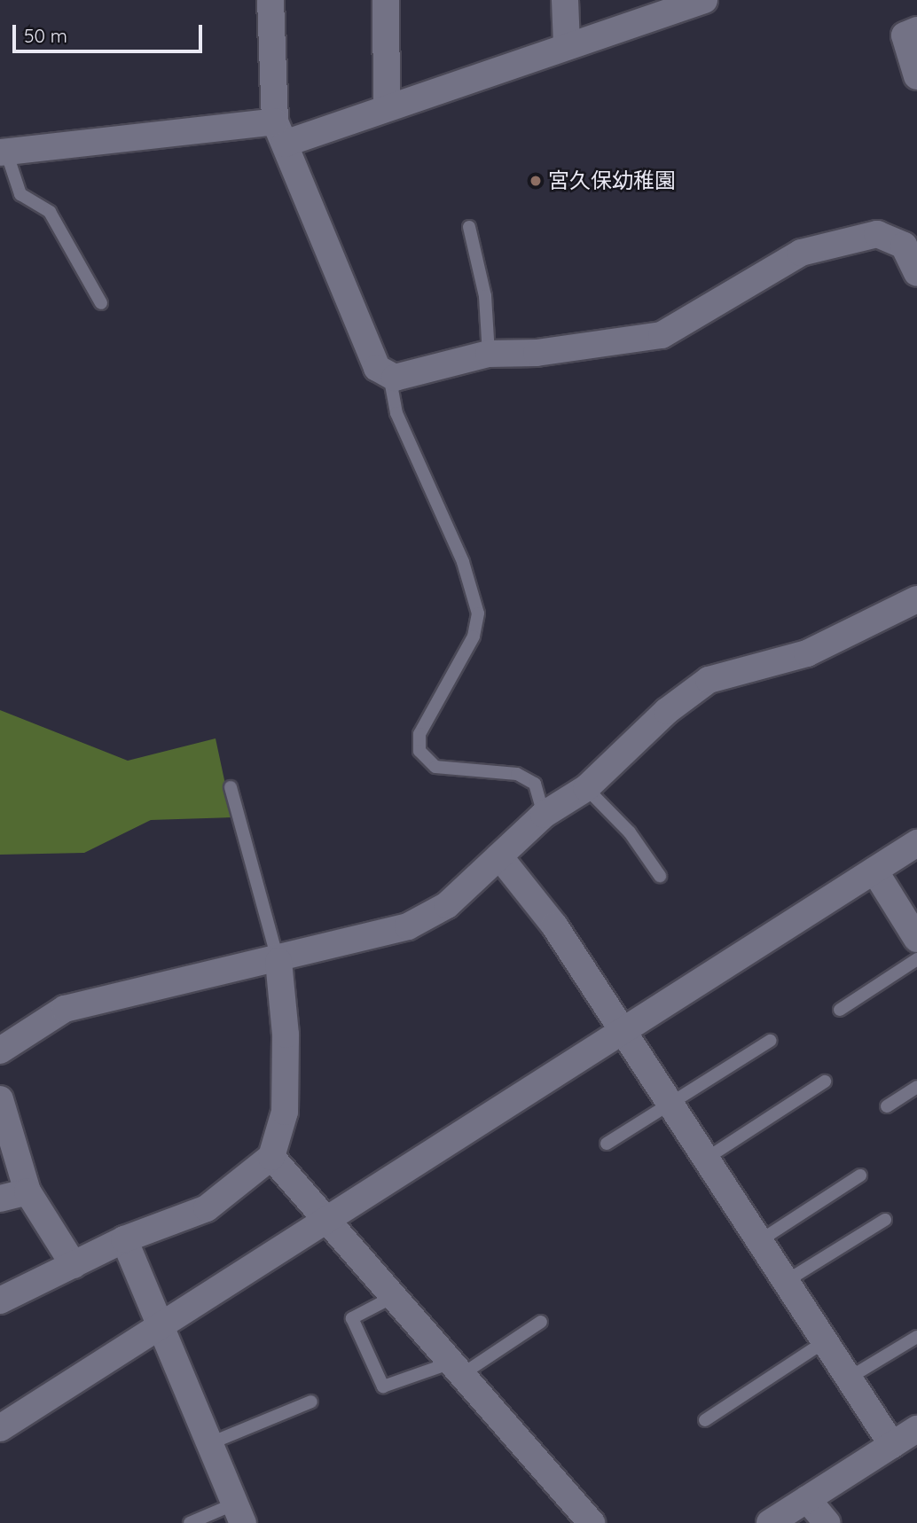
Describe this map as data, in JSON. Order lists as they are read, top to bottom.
{
  "places": ["宮久保幼稚園"],
  "scale_bar": "50 m"
}
